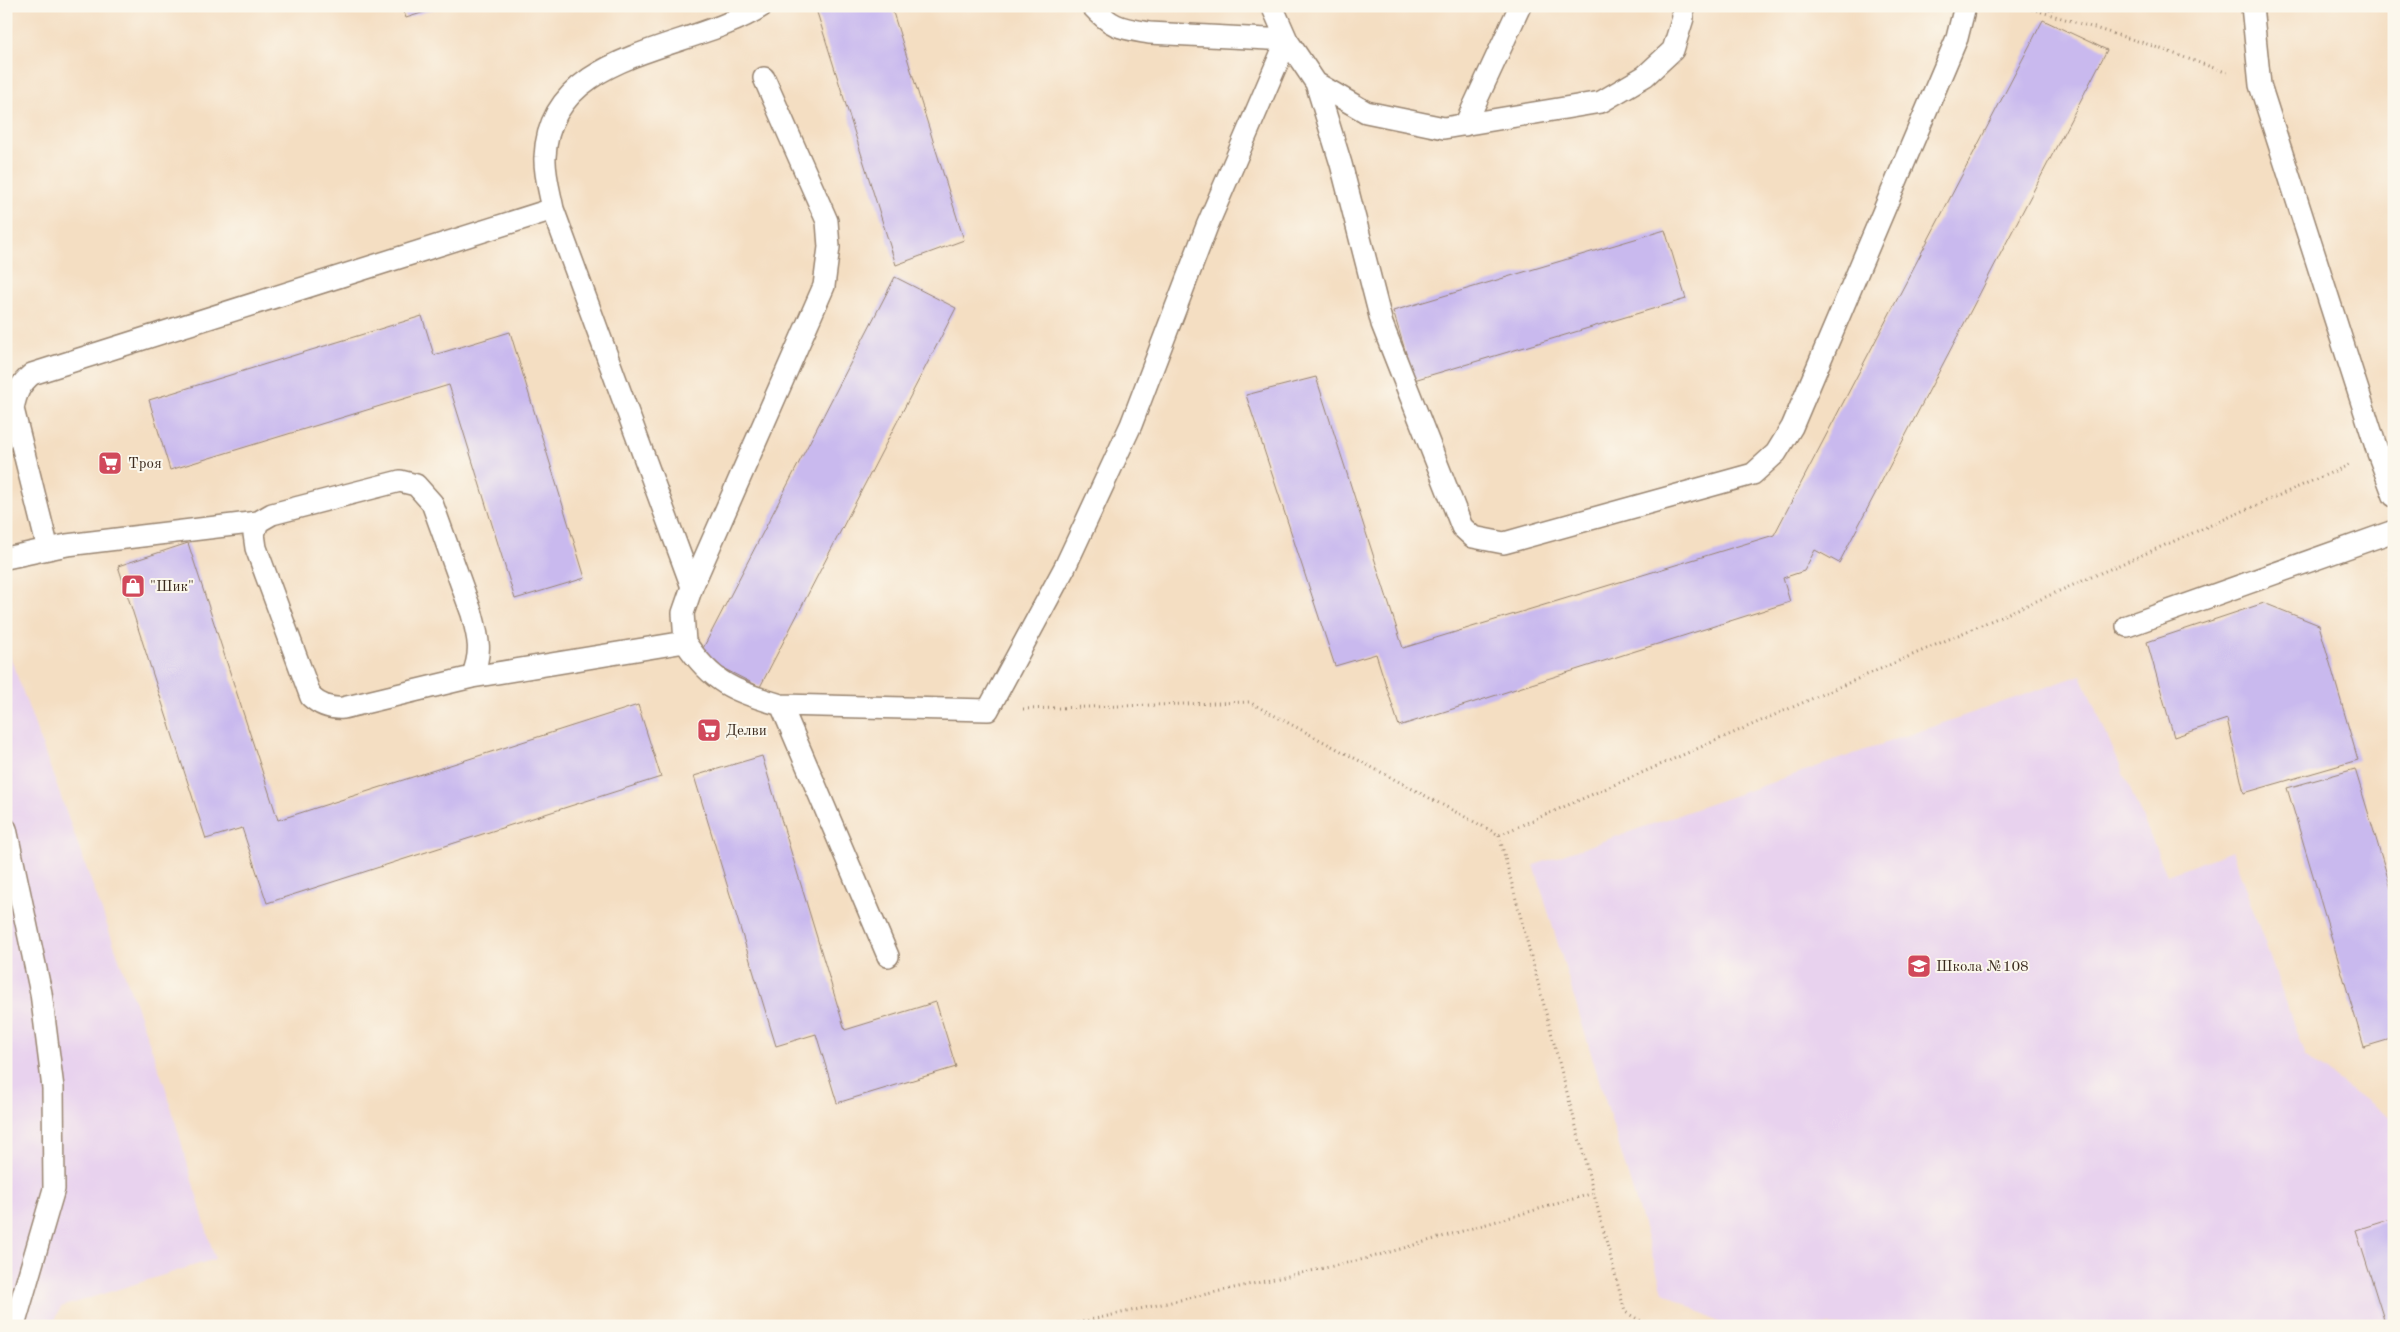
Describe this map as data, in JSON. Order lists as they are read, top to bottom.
{
  "places": {
    "supermarket": ["Троя", "Делви"],
    "shop": ["\"Шик\""],
    "school or university": ["Школа №108"]
  }
}
